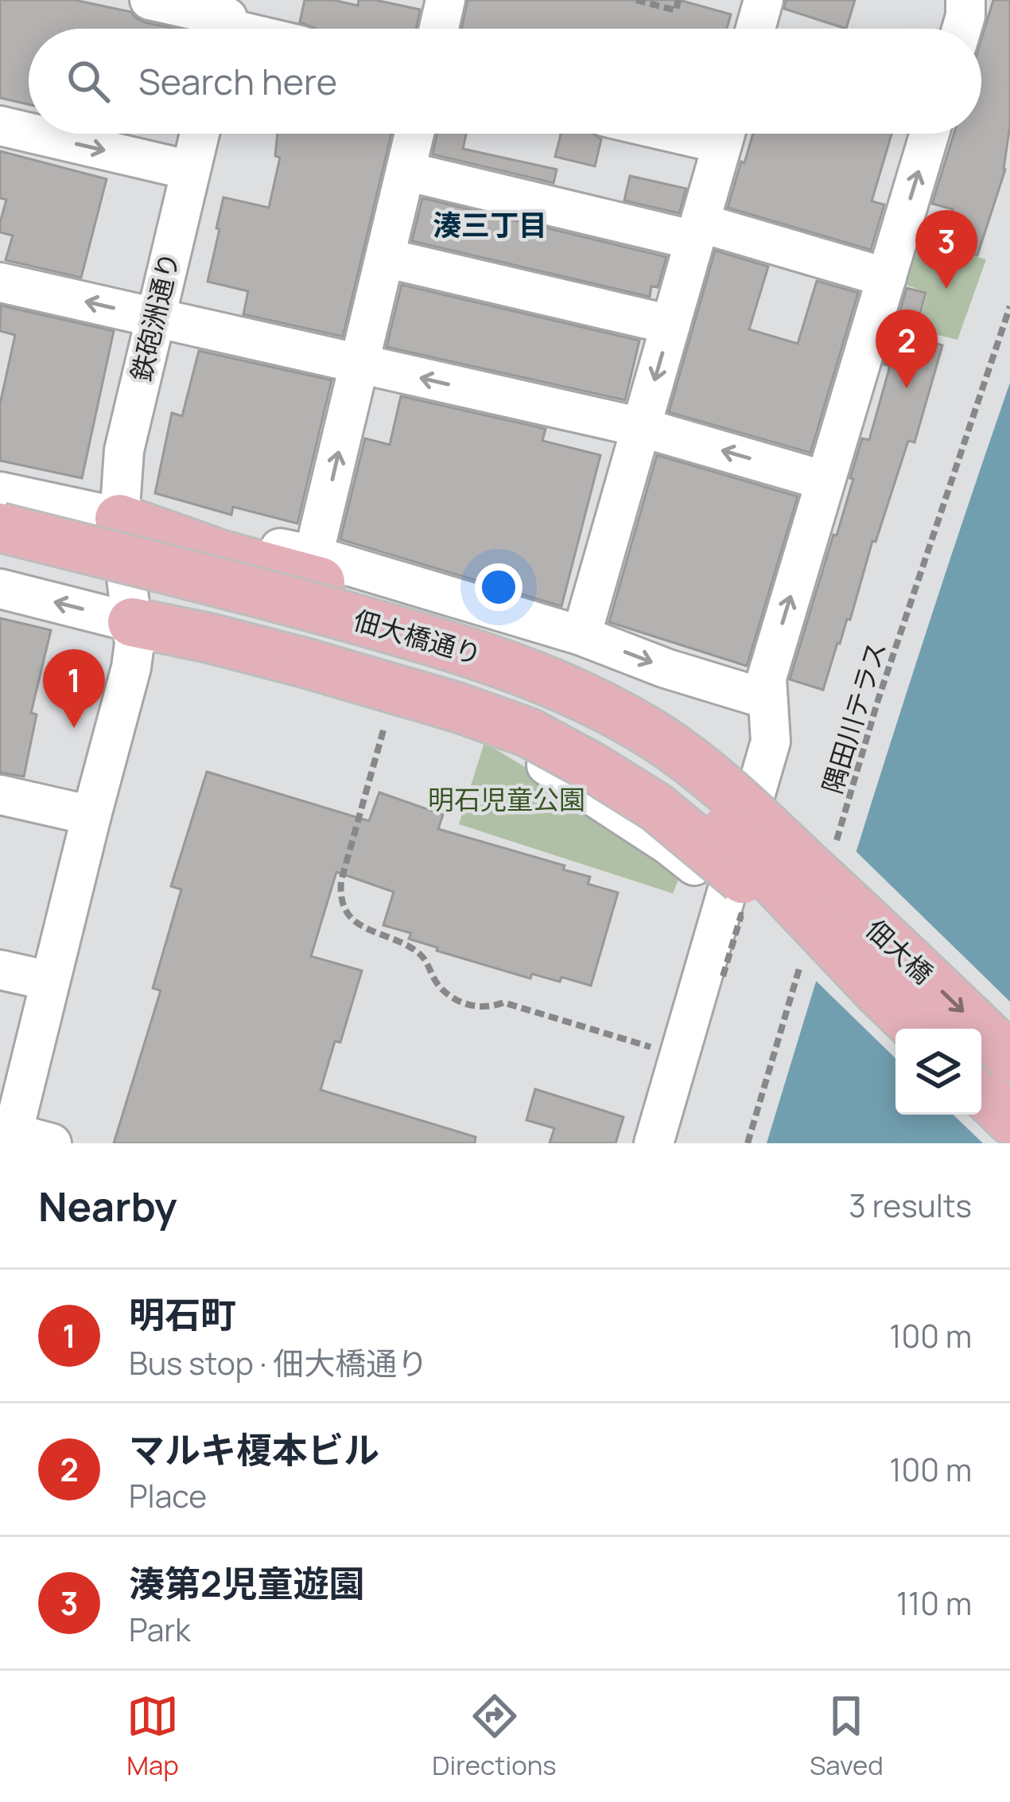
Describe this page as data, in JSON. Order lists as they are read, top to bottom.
{
  "streets": {
    "main road": ["佃大橋通り", "佃大橋"],
    "street": ["鉄砲洲通り"],
    "path": ["隅田川テラス"]
  },
  "crossings": [
    ["佃大橋通り", "佃大橋"]
  ],
  "one_way": ["佃大橋"],
  "districts": ["湊三丁目"],
  "parks": ["明石児童公園"],
  "page": {
    "search": "Search here",
    "pins": ["3", "2", "1"],
    "heading": ["Nearby", "3 results"],
    "list": [
      {
        "mark": "1",
        "name": "明石町",
        "note": "Bus stop · 佃大橋通り",
        "value": "100 m"
      },
      {
        "mark": "2",
        "name": "マルキ榎本ビル",
        "note": "Place",
        "value": "100 m"
      },
      {
        "mark": "3",
        "name": "湊第2児童遊園",
        "note": "Park",
        "value": "110 m"
      }
    ],
    "nav": ["Map", "Directions", "Saved"]
  }
}
